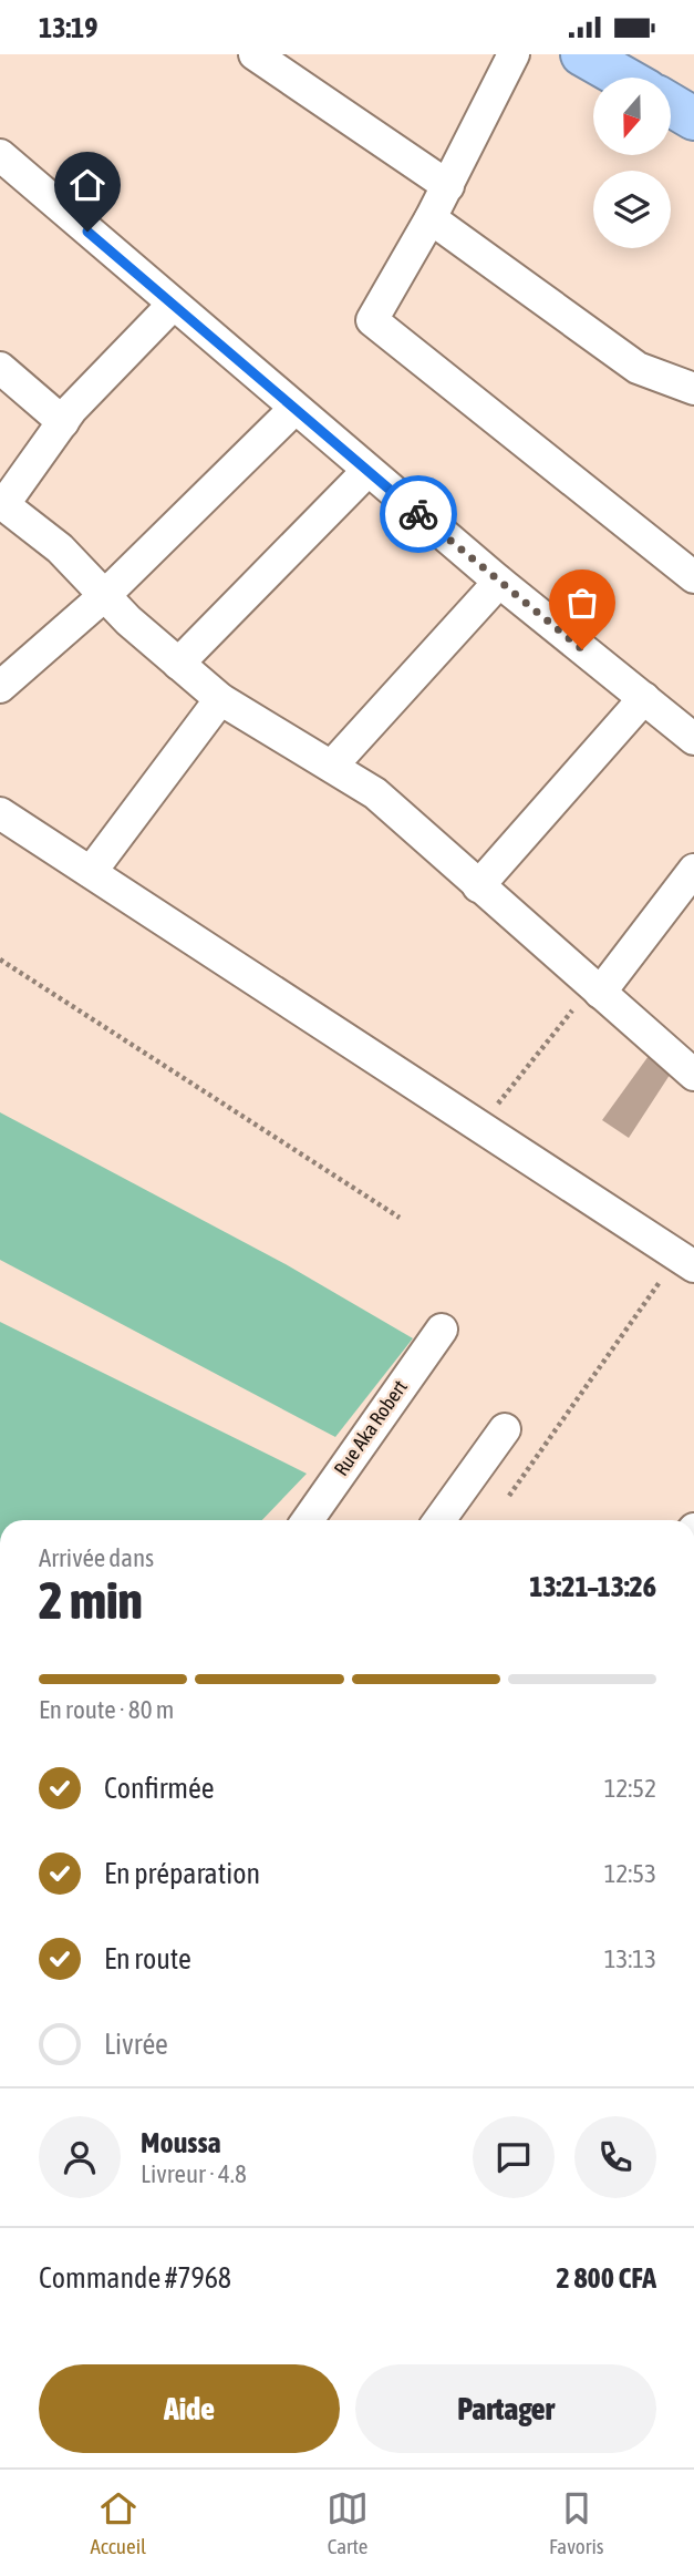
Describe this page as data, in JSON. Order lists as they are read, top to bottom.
{
  "streets": {
    "street": ["Rue Aka Robert"]
  },
  "north": "bottom",
  "page": {
    "status": "13:19",
    "heading": ["2 min", "Arrivée dans", "13:21–13:26"],
    "panel": [
      "Moussa",
      "Livreur · 4.8",
      "Commande #7968",
      "2 800 CFA"
    ],
    "bar": "En route · 80 m",
    "list": [
      ["Confirmée", "12:52"],
      ["En préparation", "12:53"],
      ["En route", "13:13"],
      "Livrée"
    ],
    "buttons": ["Aide", "Partager"],
    "tabs": ["Accueil", "Carte", "Favoris"]
  }
}
